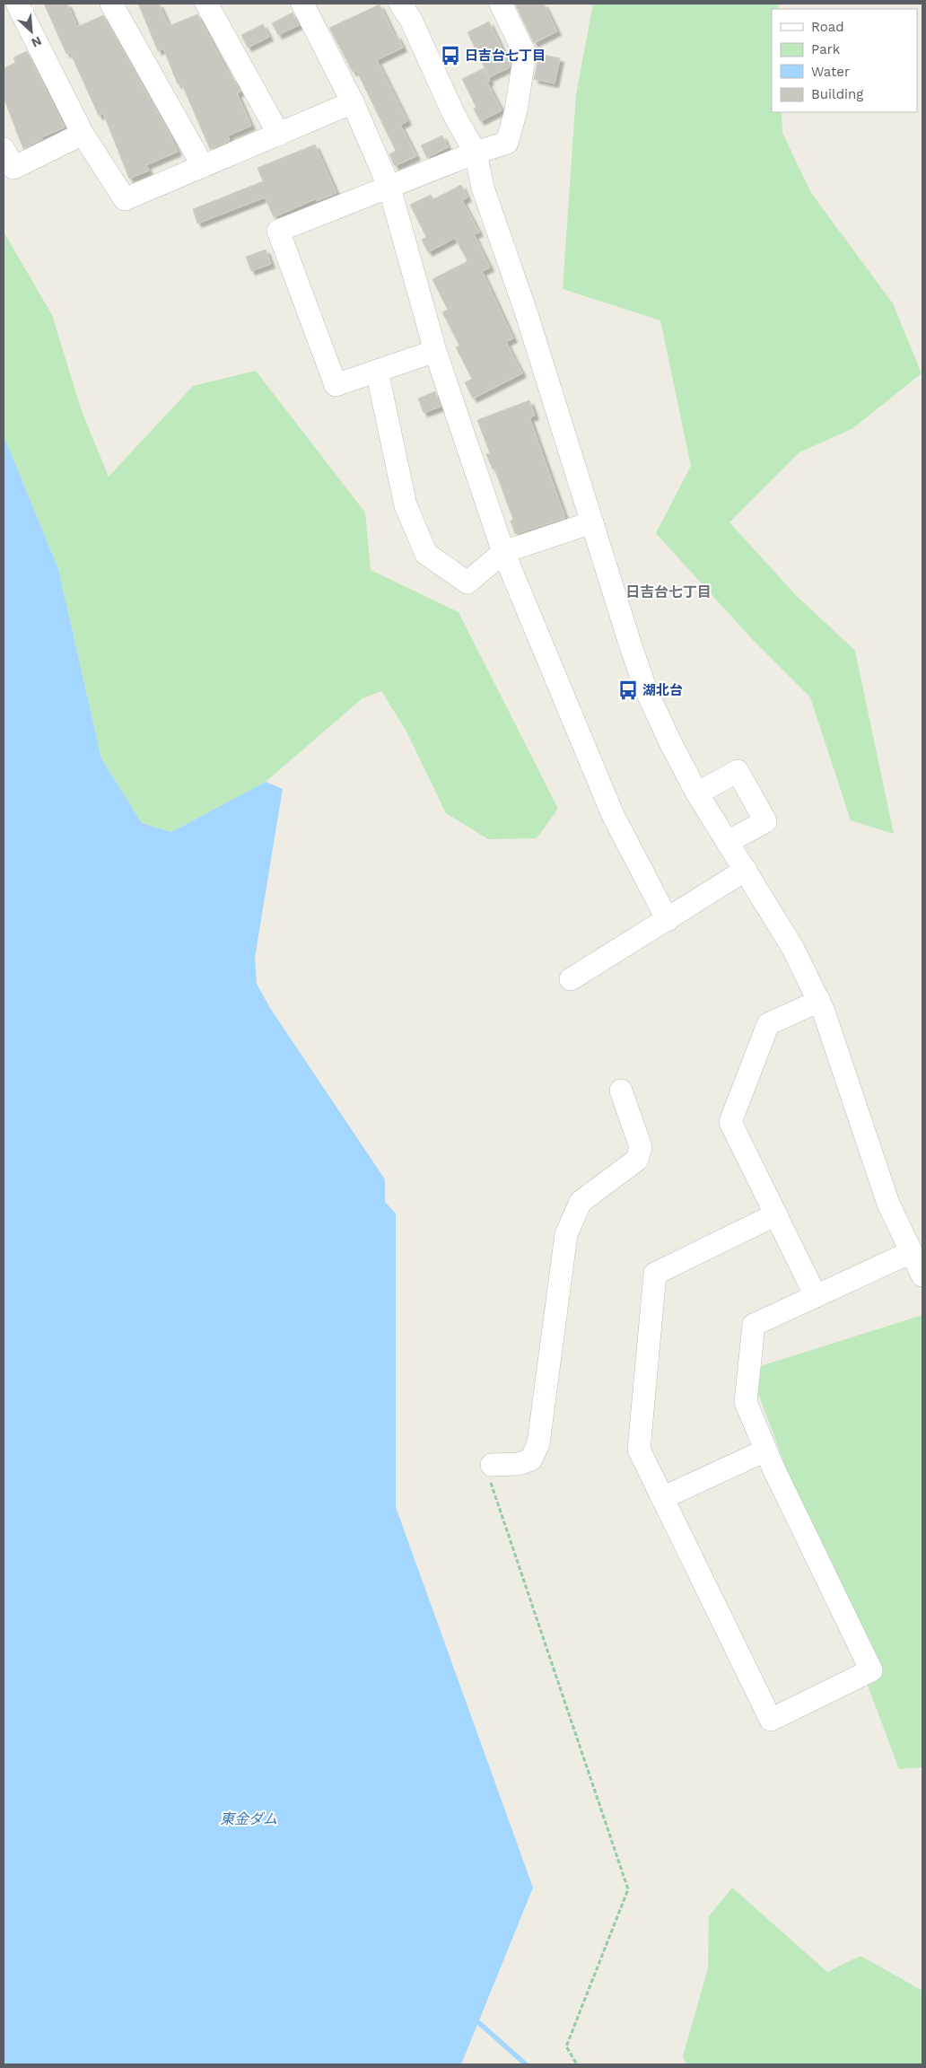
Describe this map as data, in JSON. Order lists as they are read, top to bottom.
{
  "districts": ["日吉台七丁目"],
  "water": ["東金ダム"],
  "places": {
    "bus stop": ["日吉台七丁目", "湖北台"]
  },
  "legend": [
    "Road",
    "Park",
    "Water",
    "Building"
  ],
  "north": "bottom right"
}
